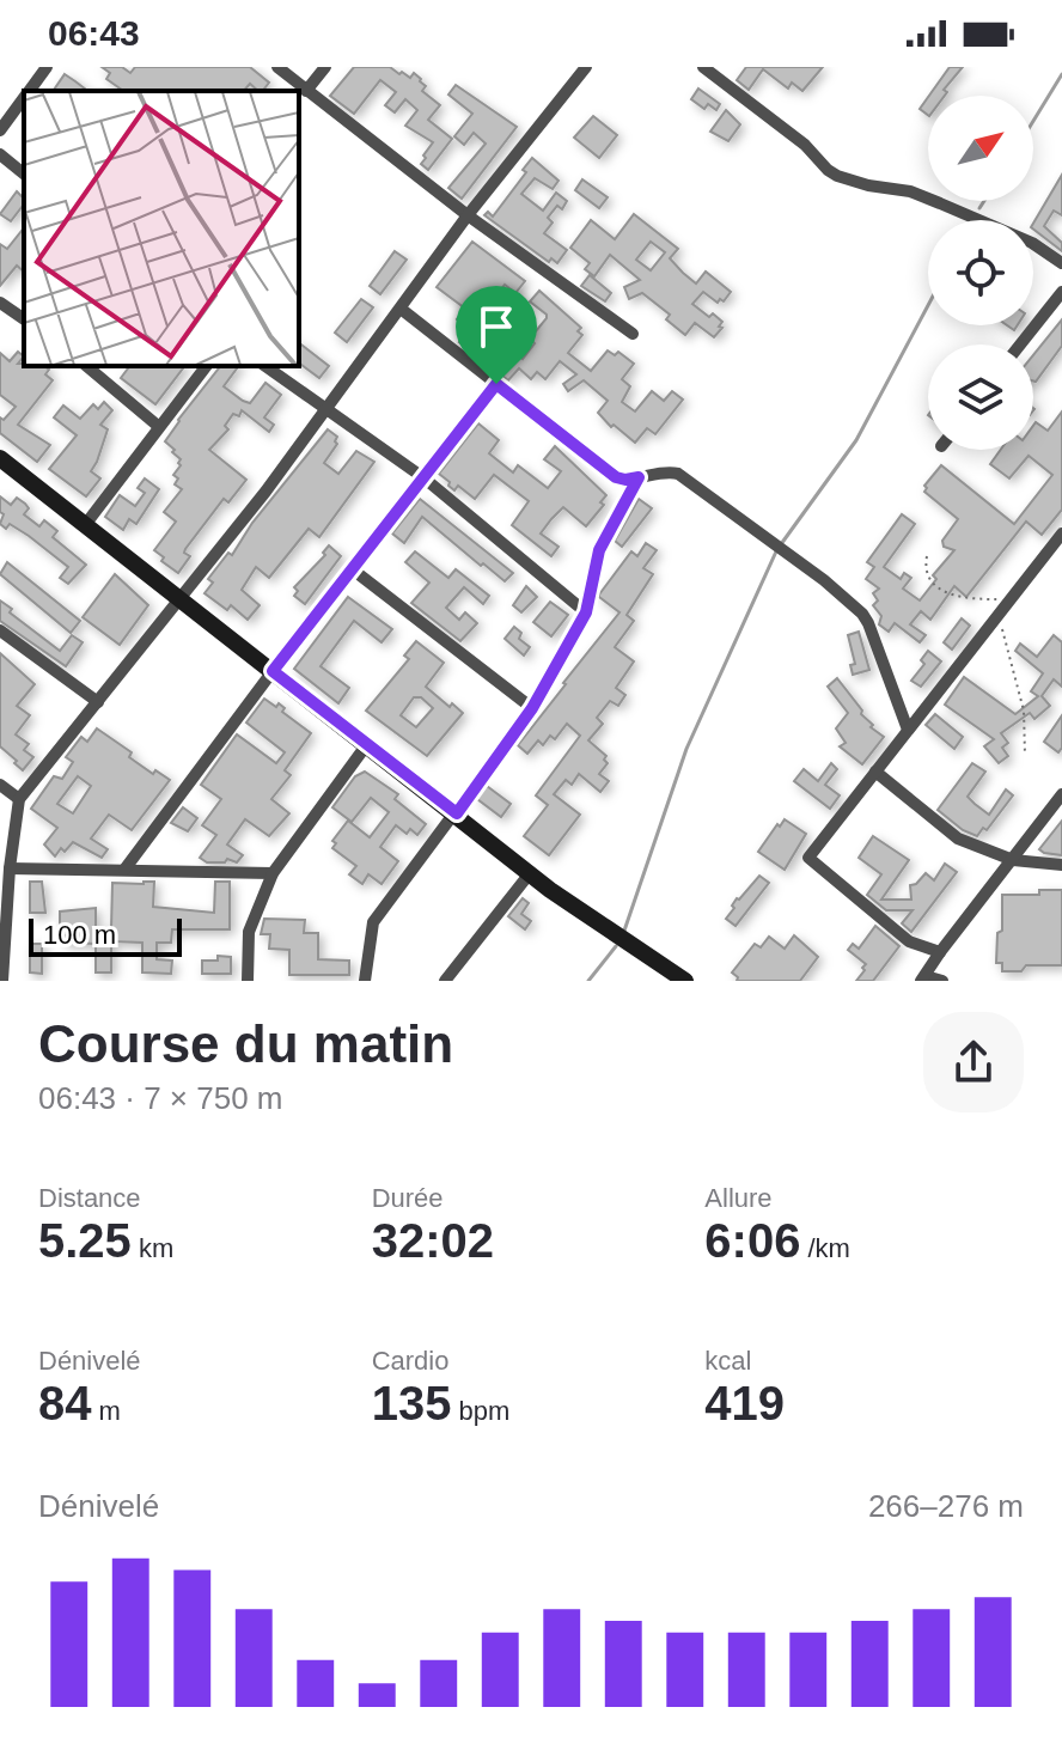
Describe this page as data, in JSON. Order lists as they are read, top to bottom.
{
  "scale_bar": "100 m",
  "north": "top right",
  "page": {
    "status": "06:43",
    "scale": "100 m",
    "heading": ["Course du matin", "06:43 · 7 × 750 m"],
    "stats": [
      ["Distance", "5.25 km"],
      ["Durée", "32:02"],
      ["Allure", "6:06 /km"],
      ["Dénivelé", "84 m"],
      ["Cardio", "135 bpm"],
      ["kcal", "419"]
    ],
    "chart": ["Dénivelé", "266–276 m"]
  }
}
